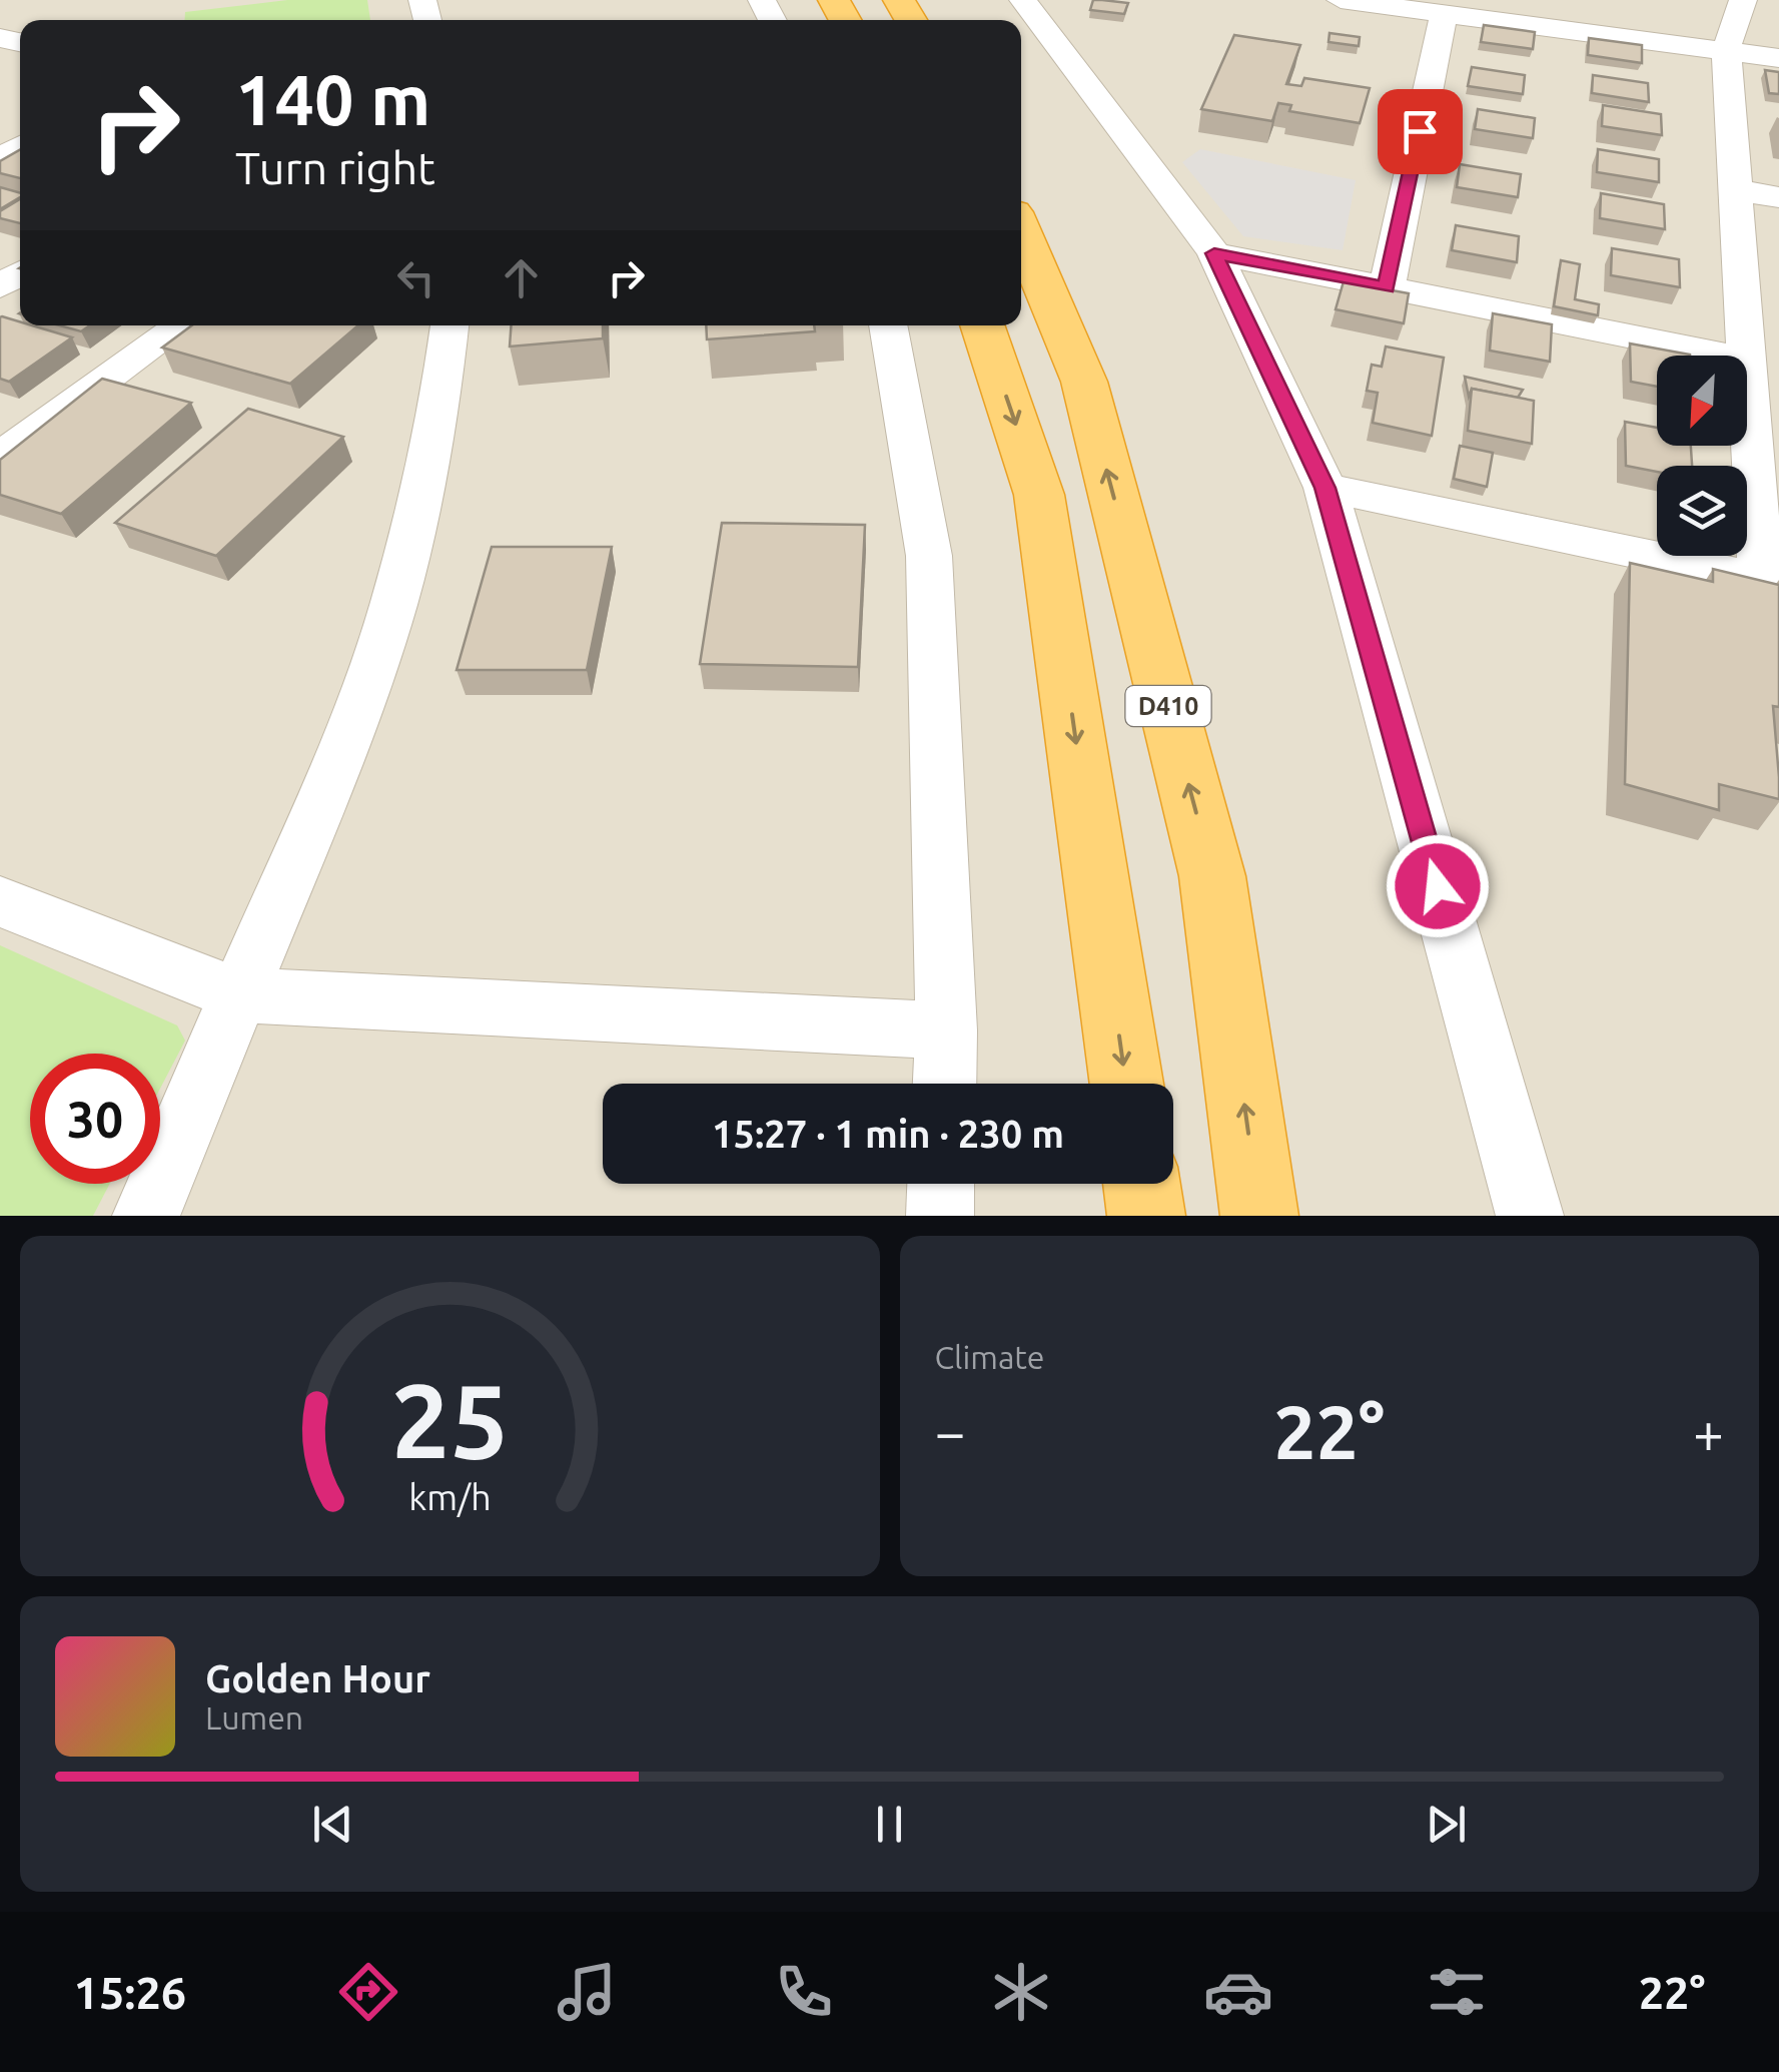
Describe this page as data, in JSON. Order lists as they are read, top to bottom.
{
  "streets": {
    "highway": ["D410"]
  },
  "north": "bottom left",
  "page": {
    "turn": ["140 m", "Turn right"],
    "limit": "30",
    "trip": "15:27 · 1 min · 230 m",
    "tile": "Climate",
    "heat": ["−", "22°", "+"],
    "song": ["Golden Hour", "Lumen"],
    "tabs": ["15:26", "22°"],
    "gauge": ["25", "km/h"]
  }
}
